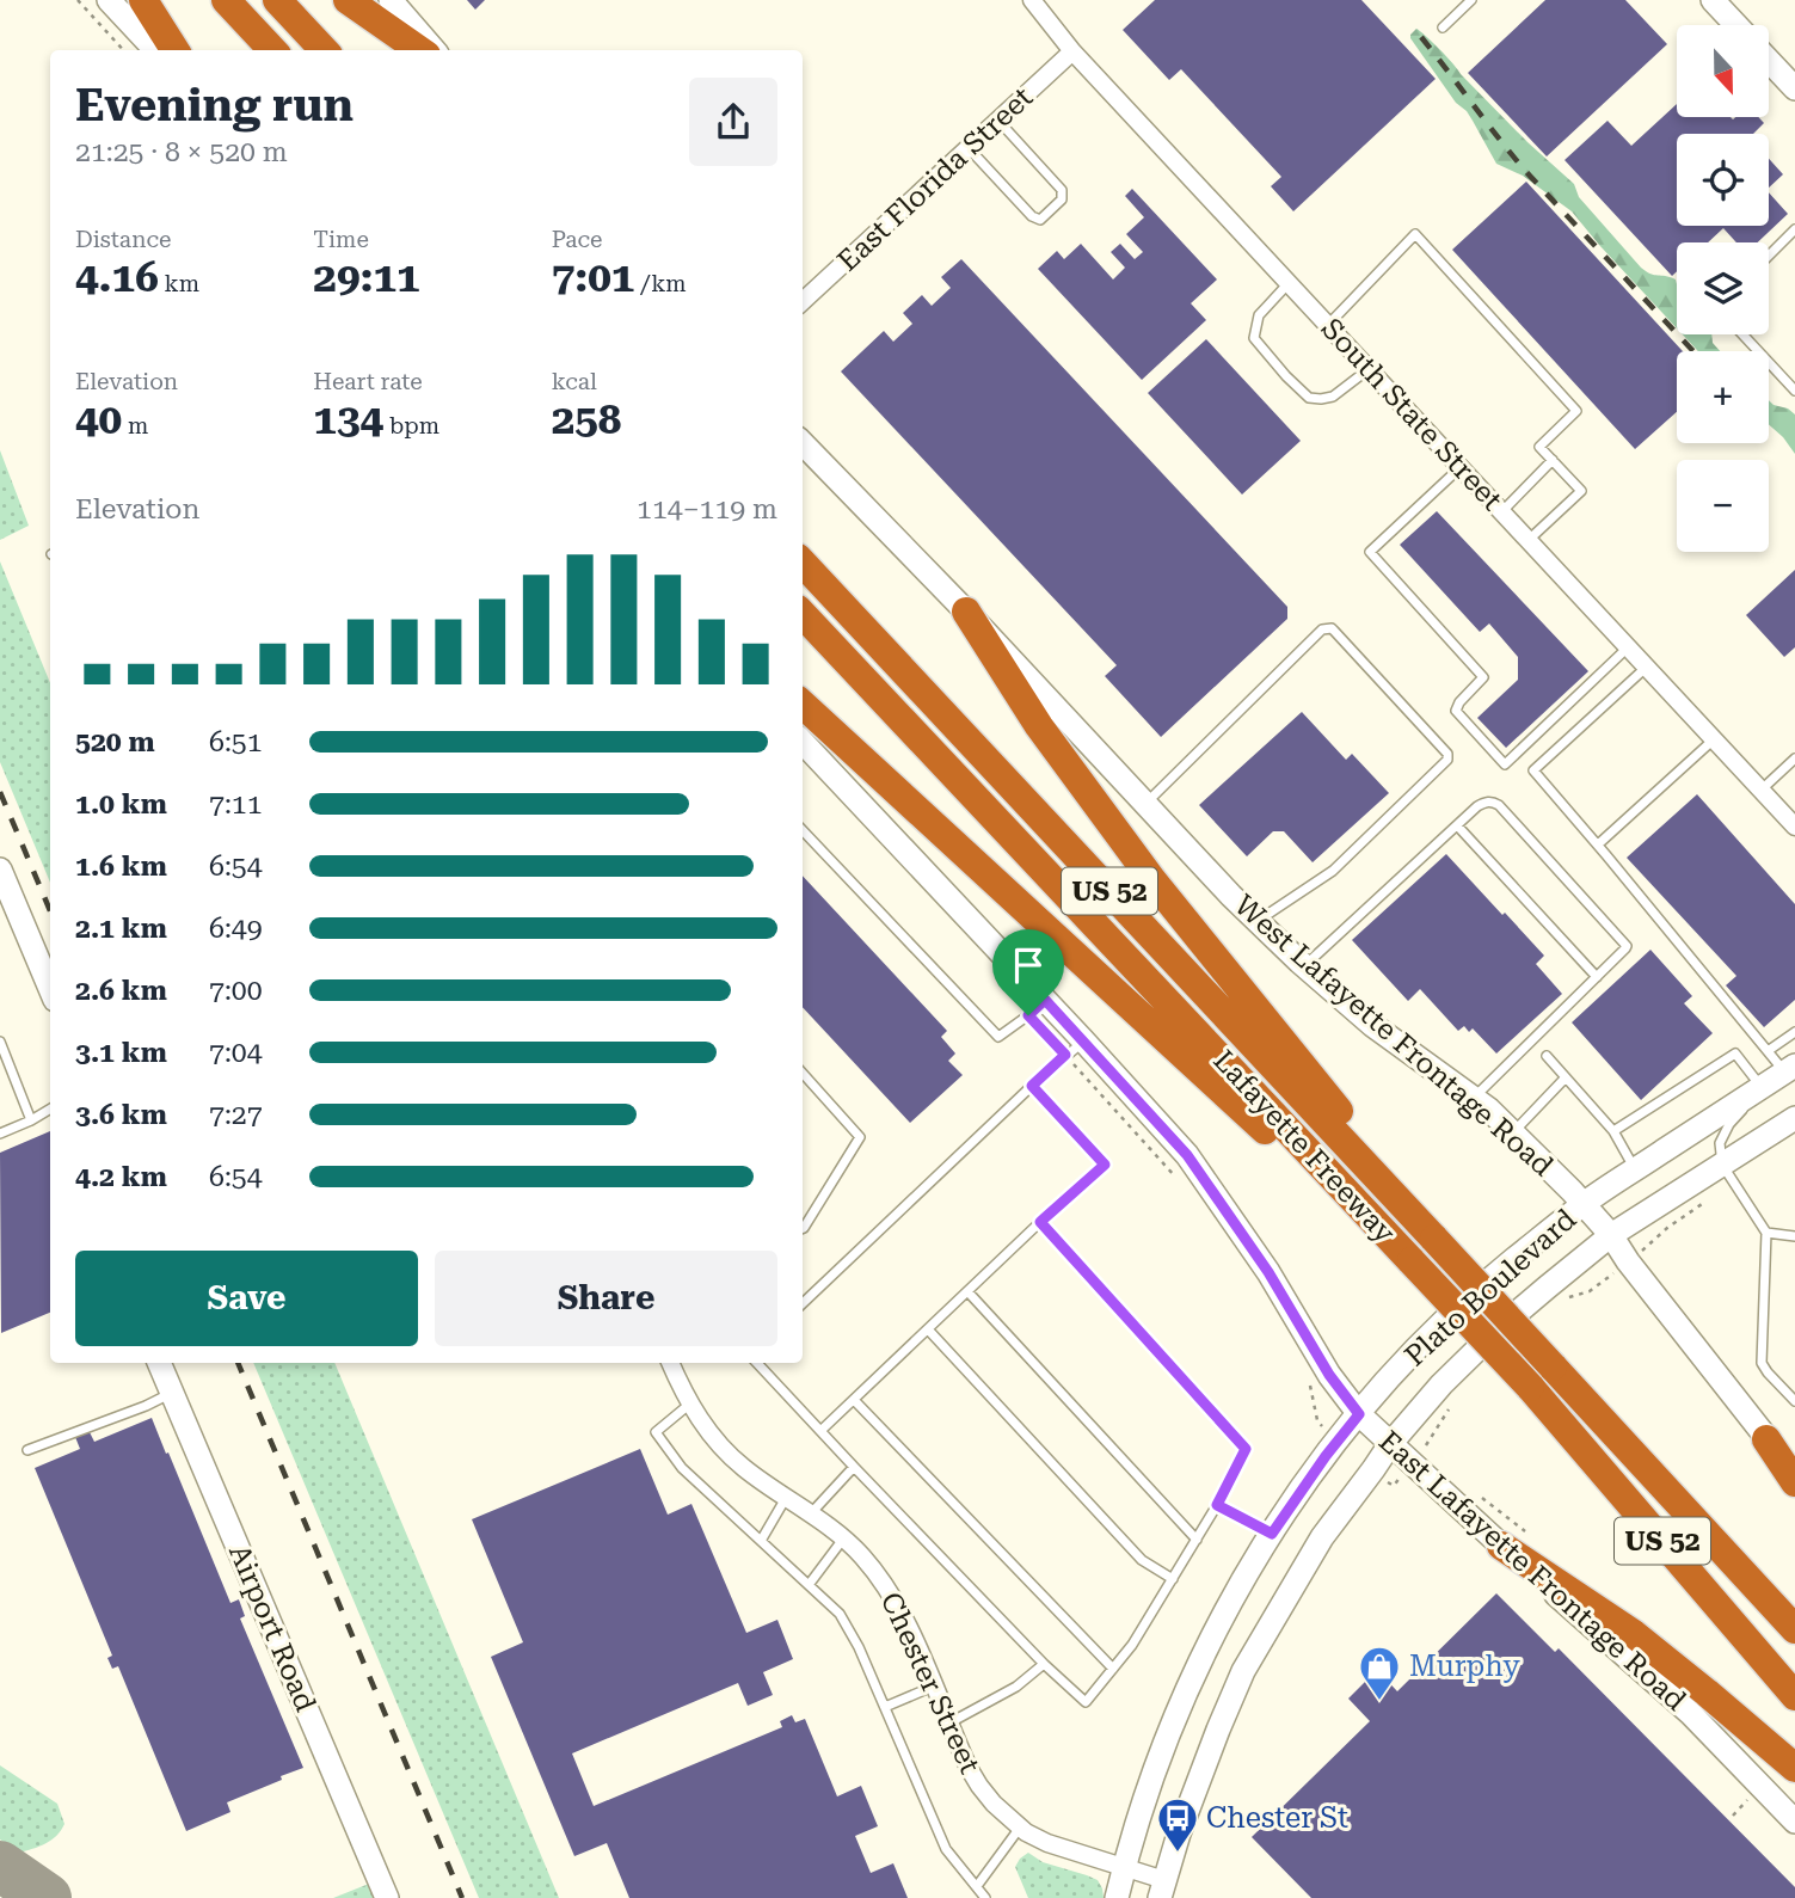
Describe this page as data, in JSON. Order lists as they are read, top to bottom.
{
  "streets": {
    "highway": ["US 52", "Lafayette Freeway"],
    "main road": [
      "West Lafayette Frontage Road",
      "Plato Boulevard",
      "East Lafayette Frontage Road",
      "Airport Road"
    ],
    "street": ["East Florida Street", "South State Street", "Chester Street"]
  },
  "crossings": [
    ["East Florida Street", "South State Street"],
    ["West Lafayette Frontage Road", "Plato Boulevard"],
    ["Plato Boulevard", "East Lafayette Frontage Road"],
    ["Plato Boulevard", "Chester Street"]
  ],
  "places": {
    "shop": ["Murphy"],
    "bus stop": ["Chester St"]
  },
  "north": "bottom",
  "page": {
    "map_buttons": ["+", "−"],
    "heading": ["Evening run", "21:25 · 8 × 520 m"],
    "stats": [
      ["Distance", "4.16 km"],
      ["Time", "29:11"],
      ["Pace", "7:01 /km"],
      ["Elevation", "40 m"],
      ["Heart rate", "134 bpm"],
      ["kcal", "258"]
    ],
    "chart": ["Elevation", "114–119 m"],
    "list": [
      {
        "name": "520 m",
        "note": "6:51"
      },
      {
        "name": "1.0 km",
        "note": "7:11"
      },
      {
        "name": "1.6 km",
        "note": "6:54"
      },
      {
        "name": "2.1 km",
        "note": "6:49"
      },
      {
        "name": "2.6 km",
        "note": "7:00"
      },
      {
        "name": "3.1 km",
        "note": "7:04"
      },
      {
        "name": "3.6 km",
        "note": "7:27"
      },
      {
        "name": "4.2 km",
        "note": "6:54"
      }
    ],
    "buttons": ["Save", "Share"]
  }
}
